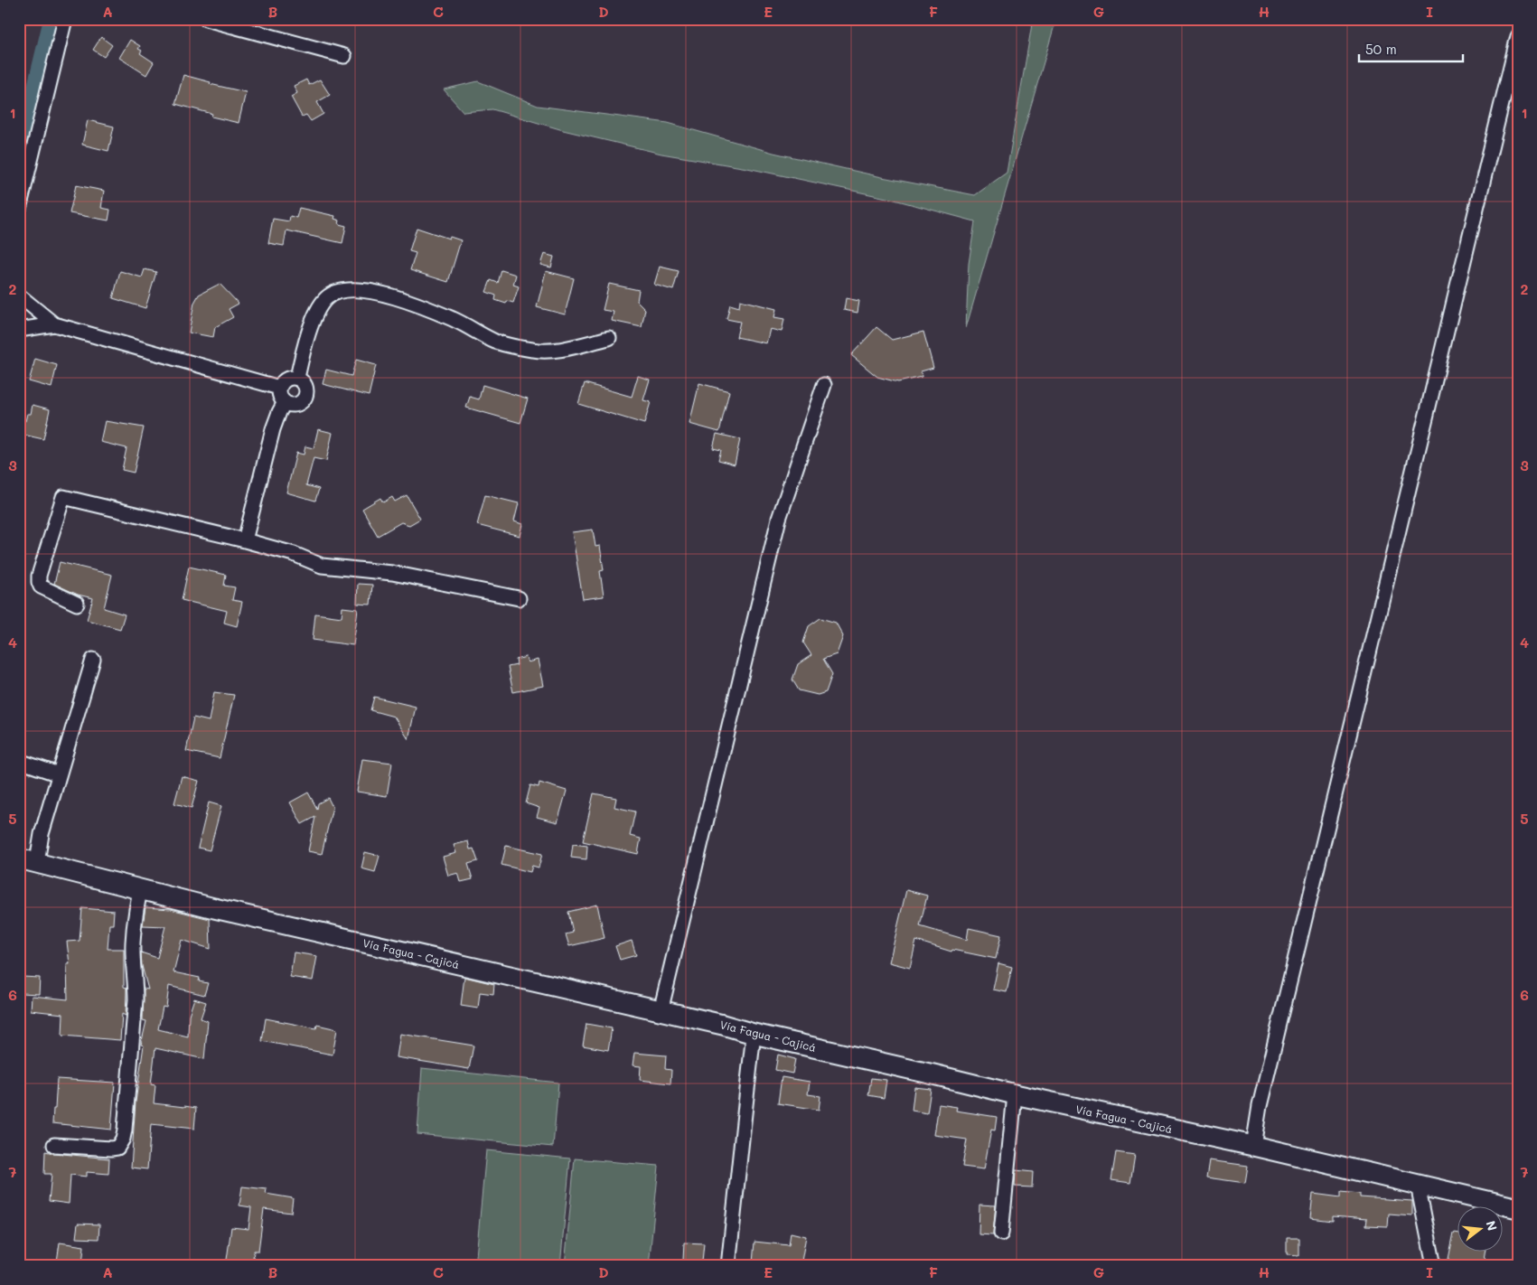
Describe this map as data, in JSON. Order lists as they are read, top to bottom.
{
  "streets": {
    "street": ["Vía Fagua - Cajicá"]
  },
  "scale_bar": "50 m",
  "north": "right",
  "grid": {
    "columns": [
      "A",
      "B",
      "C",
      "D",
      "E",
      "F",
      "G",
      "H",
      "I"
    ],
    "rows": [
      "1",
      "2",
      "3",
      "4",
      "5",
      "6",
      "7"
    ]
  }
}
